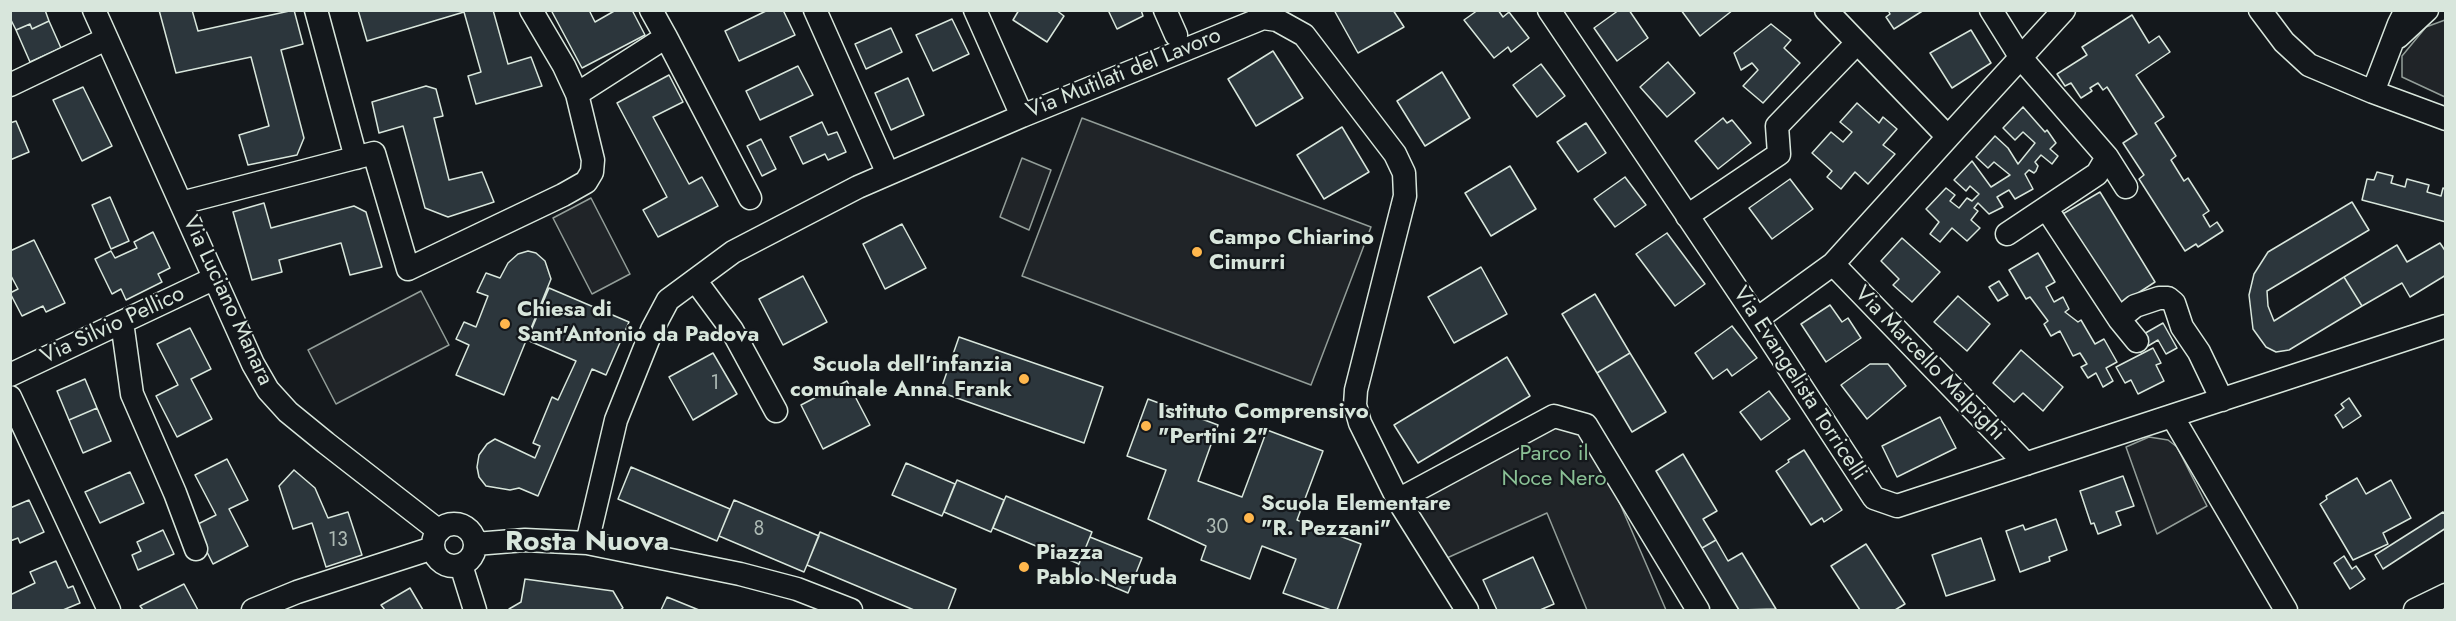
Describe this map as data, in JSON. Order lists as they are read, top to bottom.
{
  "streets": {
    "street": [
      "Via Mutilati del Lavoro",
      "Via Luciano Manara",
      "Via Silvio Pellico",
      "Via Marcello Malpighi",
      "Via Evangelista Torricelli"
    ]
  },
  "crossings": [
    ["Via Luciano Manara", "Via Silvio Pellico"],
    ["Via Marcello Malpighi", "Via Evangelista Torricelli"]
  ],
  "districts": ["Rosta Nuova"],
  "parks": ["Parco il Noce Nero"],
  "places": [
    "Campo Chiarino Cimurri",
    "Chiesa di Sant'Antonio da Padova",
    "Scuola dell'infanzia comunale Anna Frank",
    "Istituto Comprensivo \"Pertini 2\"",
    "Scuola Elementare \"R. Pezzani\"",
    "Piazza Pablo Neruda"
  ],
  "house_numbers": [
    "1",
    "30",
    "8",
    "13"
  ]
}
